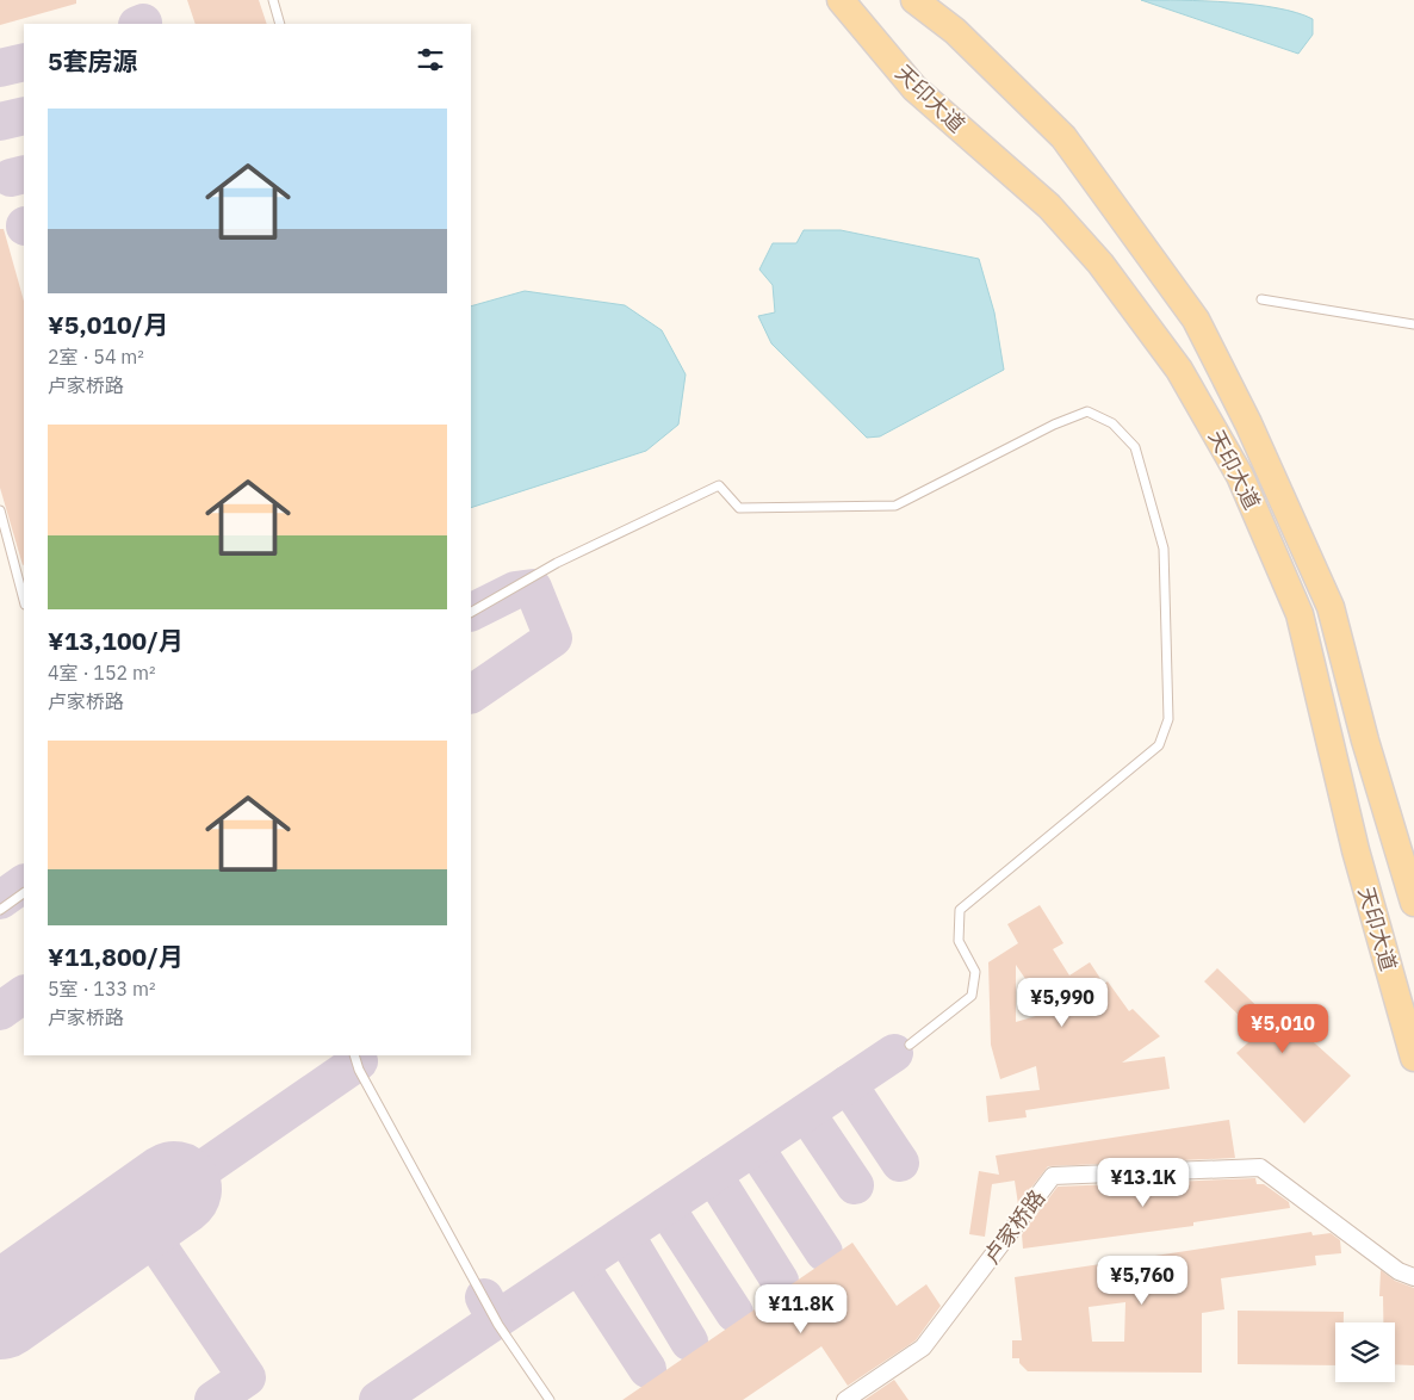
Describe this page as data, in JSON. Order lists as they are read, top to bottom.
{
  "streets": {
    "main road": ["天印大道"],
    "street": ["卢家桥路"]
  },
  "page": {
    "heading": "5套房源",
    "list": [
      {
        "name": "¥5,010/月",
        "note": "2室 · 54 m² · 卢家桥路"
      },
      {
        "name": "¥13,100/月",
        "note": "4室 · 152 m² · 卢家桥路"
      },
      {
        "name": "¥11,800/月",
        "note": "5室 · 133 m² · 卢家桥路"
      }
    ],
    "price": [
      "¥5,990",
      "¥5,010",
      "¥13.1K",
      "¥5,760",
      "¥11.8K"
    ]
  }
}
